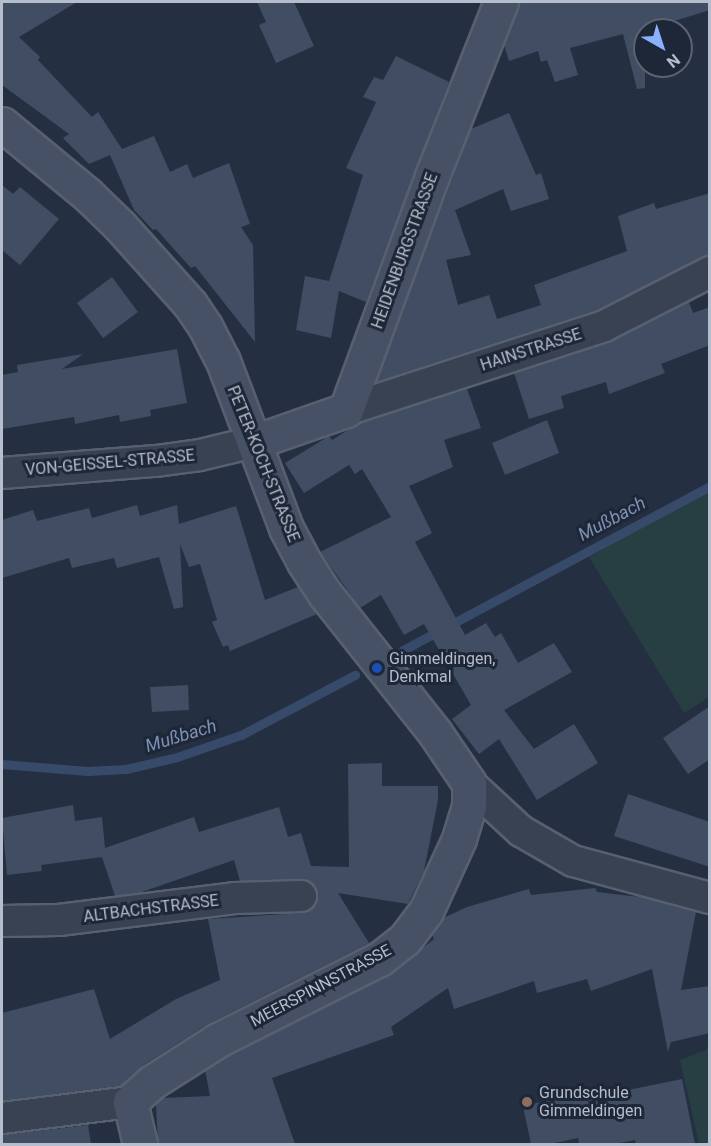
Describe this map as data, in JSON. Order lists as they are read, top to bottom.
{
  "streets": {
    "street": [
      "HEIDENBURGSTRASSE",
      "HAINSTRASSE",
      "VON-GEISSEL-STRASSE",
      "PETER-KOCH-STRASSE",
      "ALTBACHSTRASSE",
      "MEERSPINNSTRASSE"
    ]
  },
  "crossings": [
    ["HEIDENBURGSTRASSE", "HAINSTRASSE"],
    ["VON-GEISSEL-STRASSE", "PETER-KOCH-STRASSE"],
    ["PETER-KOCH-STRASSE", "MEERSPINNSTRASSE"]
  ],
  "water": ["Mußbach"],
  "places": ["Gimmeldingen, Denkmal", "Grundschule Gimmeldingen"],
  "north": "bottom right"
}
